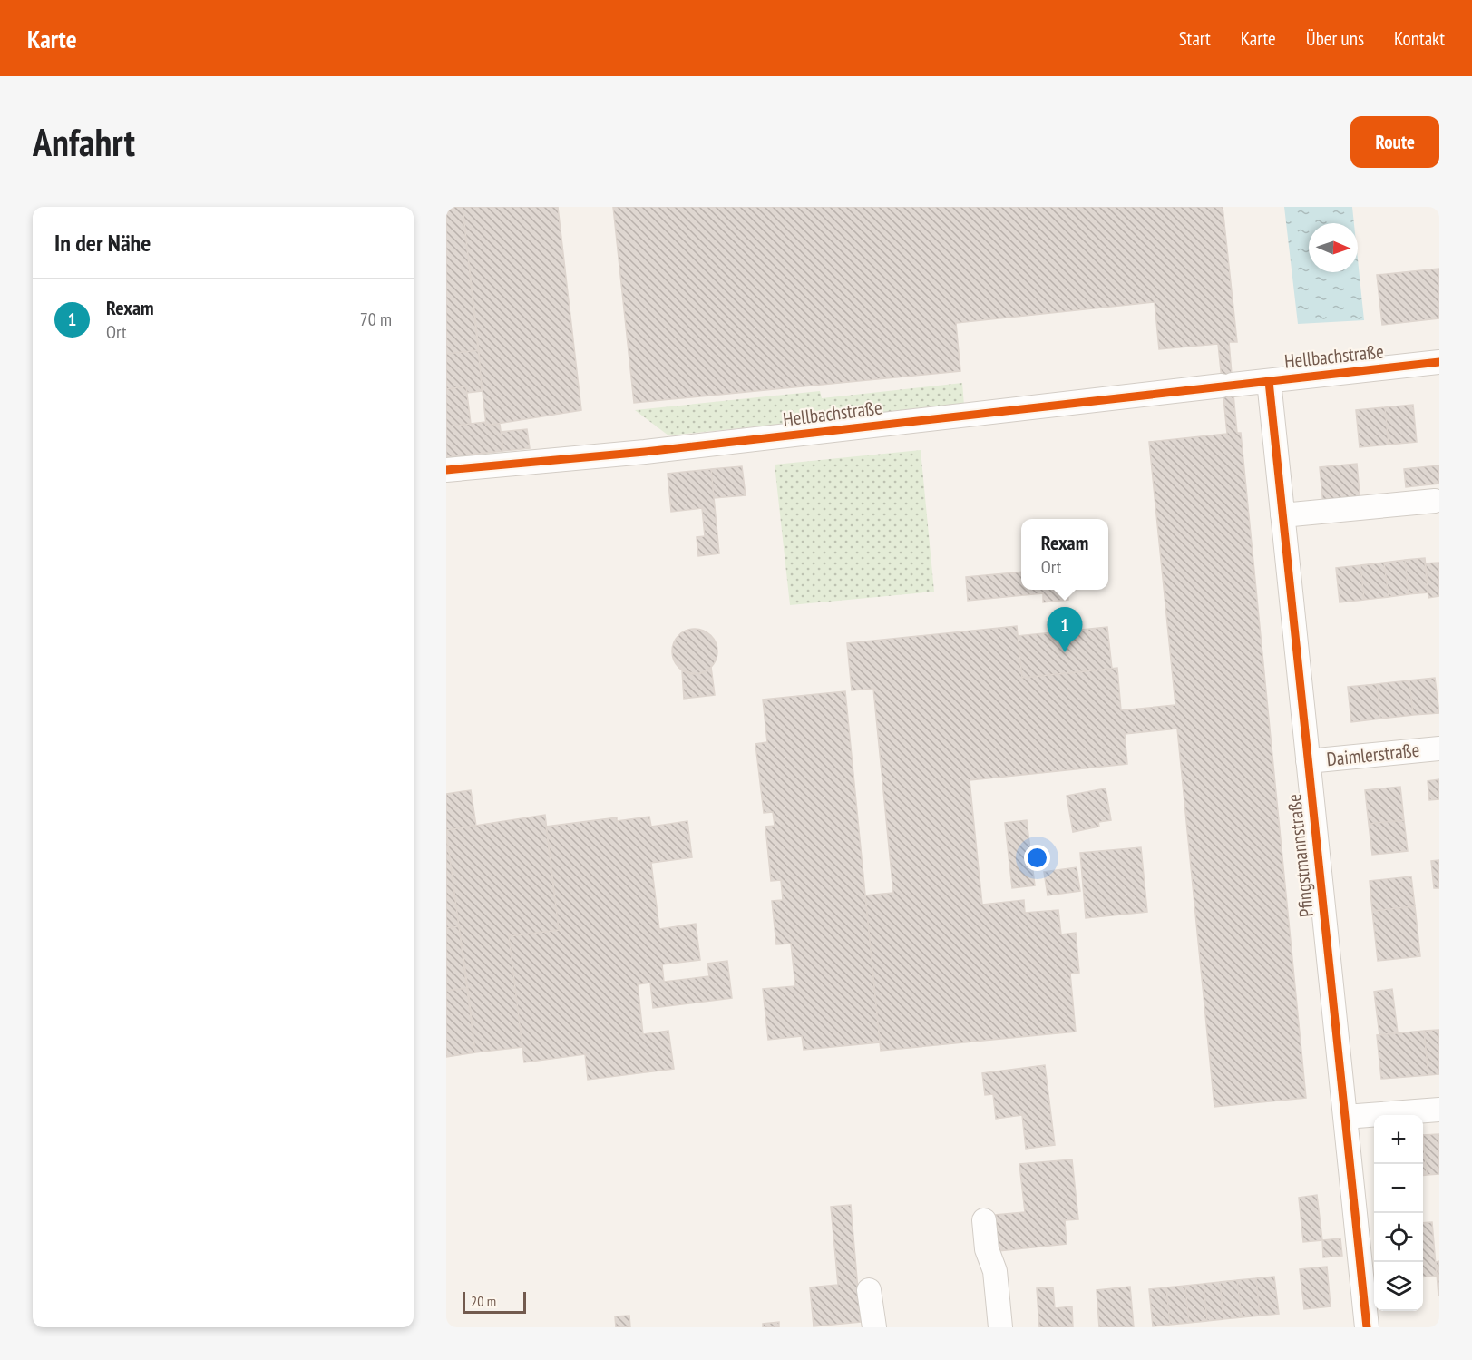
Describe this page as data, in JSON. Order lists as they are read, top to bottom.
{
  "streets": {
    "street": ["Hellbachstraße", "Daimlerstraße", "Pfingstmannstraße"]
  },
  "crossings": [
    ["Hellbachstraße", "Pfingstmannstraße"],
    ["Daimlerstraße", "Pfingstmannstraße"]
  ],
  "scale_bar": "20 m",
  "north": "right",
  "page": {
    "header": "Karte",
    "nav": [
      "Start",
      "Karte",
      "Über uns",
      "Kontakt"
    ],
    "buttons": "Route",
    "title": "Anfahrt",
    "heading": "In der Nähe",
    "list": [
      {
        "mark": "1",
        "name": "Rexam",
        "note": "Ort",
        "value": "70 m"
      }
    ],
    "popup": ["Rexam", "Ort"],
    "pins": "1",
    "map_buttons": ["+", "−"],
    "scale": "20 m"
  }
}
